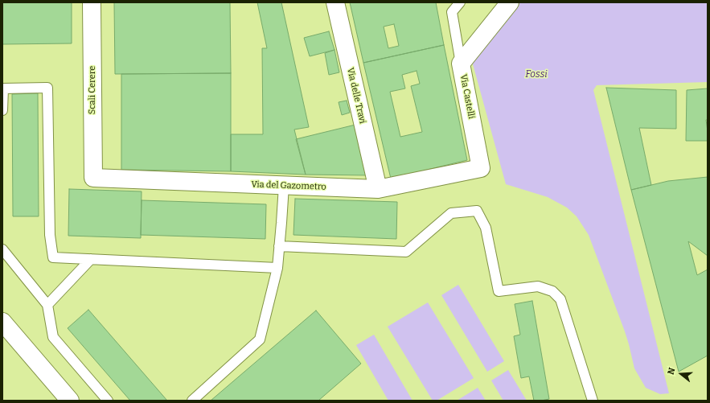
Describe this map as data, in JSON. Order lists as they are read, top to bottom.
{
  "streets": {
    "street": [
      "Scali Cerere",
      "Via delle Travi",
      "Via Castelli",
      "Via del Gazometro"
    ]
  },
  "crossings": [
    ["Scali Cerere", "Via del Gazometro"],
    ["Via delle Travi", "Via del Gazometro"],
    ["Via Castelli", "Via del Gazometro"]
  ],
  "water": ["Fossi"],
  "north": "left"
}
